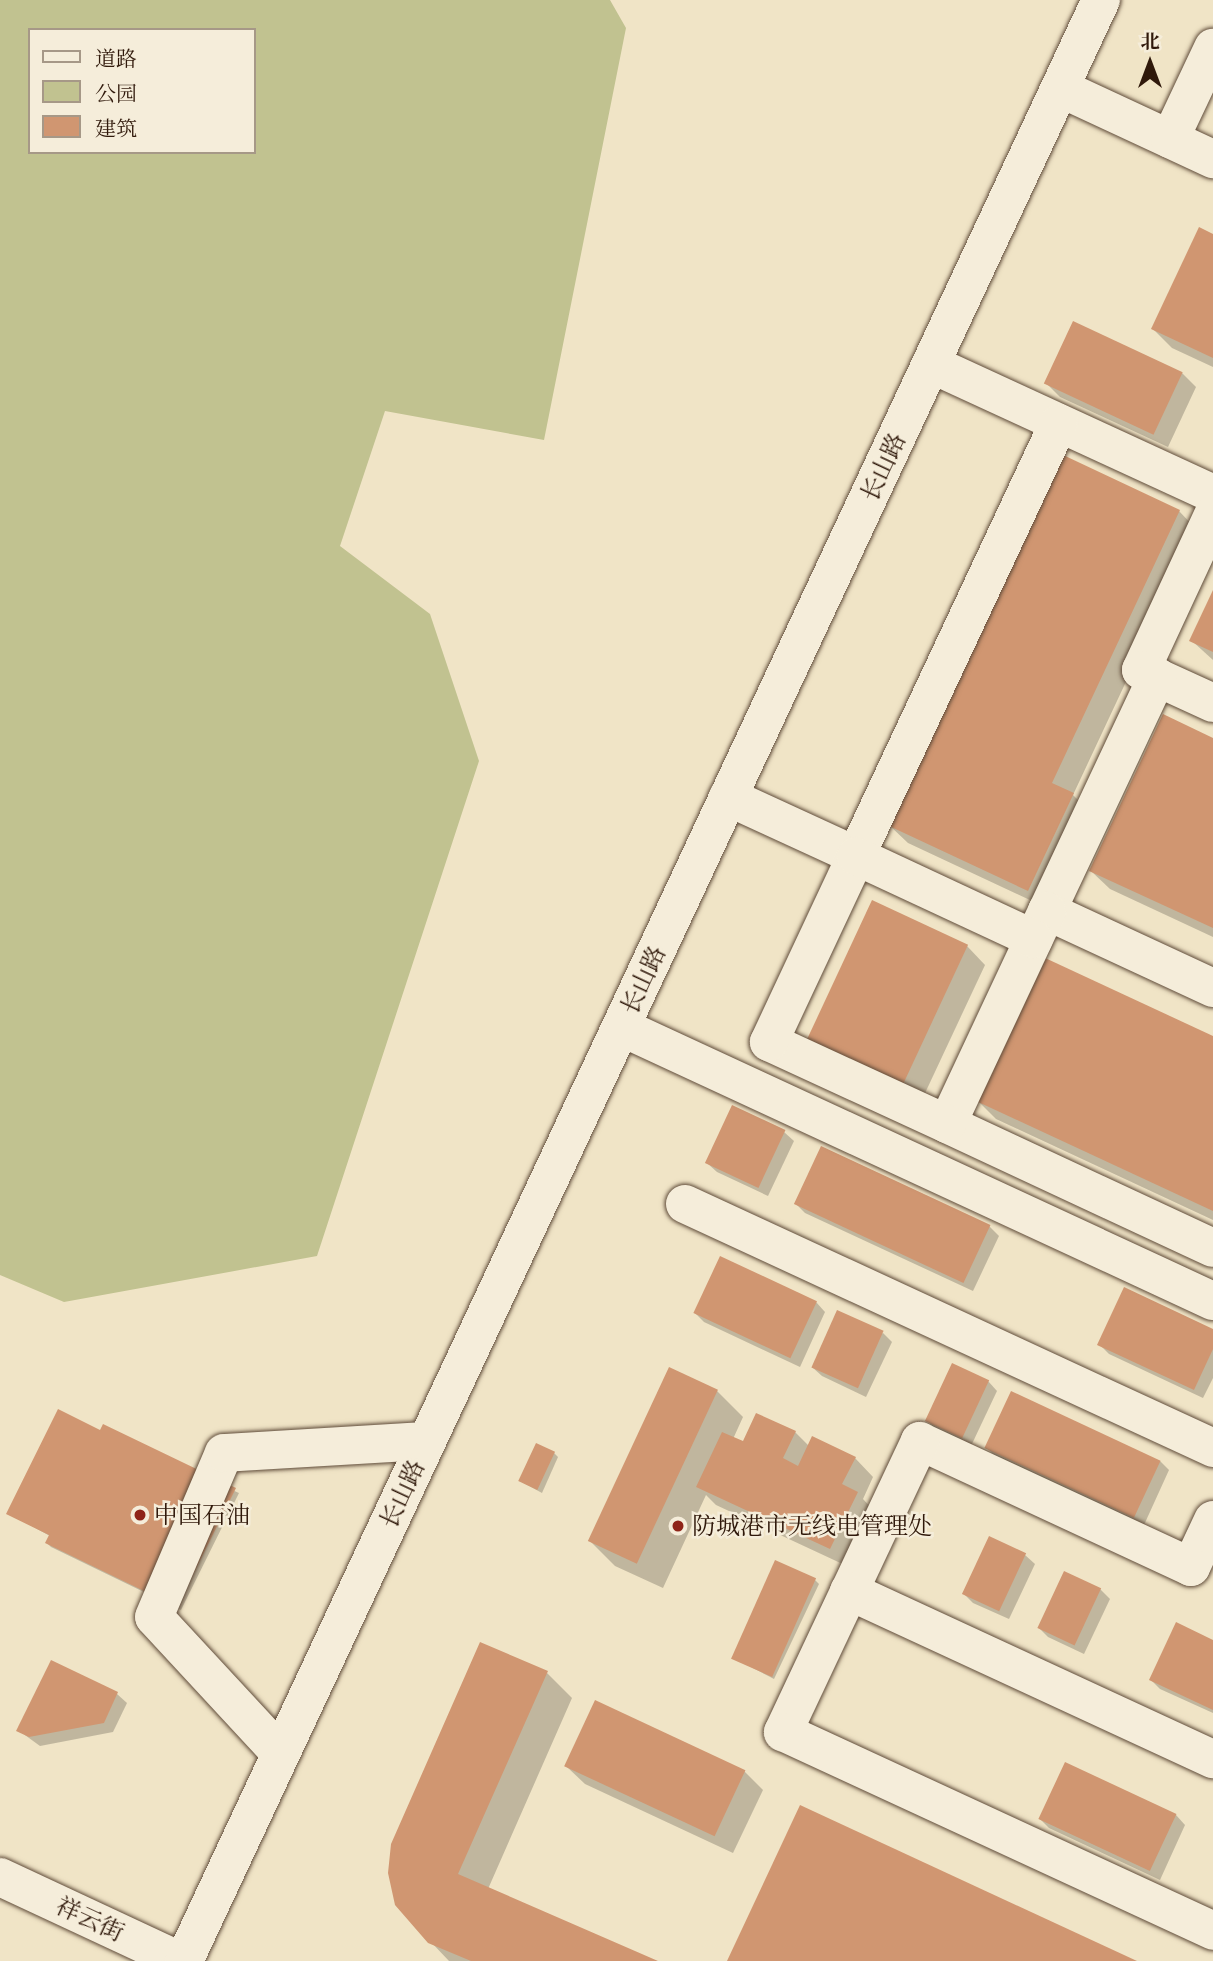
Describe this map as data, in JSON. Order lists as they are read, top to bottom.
{
  "streets": {
    "street": ["长山路", "祥云街"]
  },
  "crossings": [
    ["长山路", "祥云街"]
  ],
  "places": ["中国石油", "防城港市无线电管理处"],
  "legend": ["道路", "公园", "建筑"],
  "north": "top"
}
